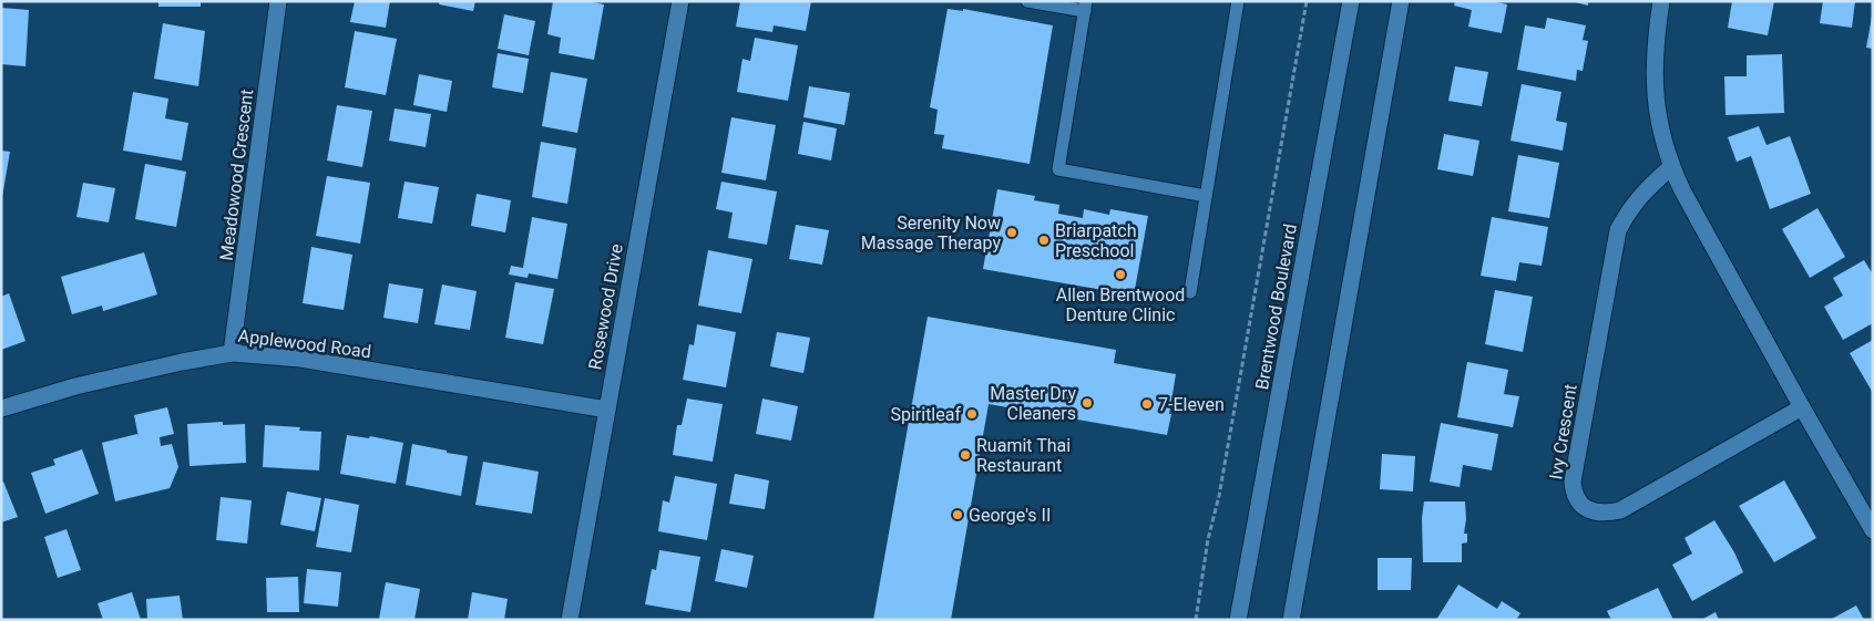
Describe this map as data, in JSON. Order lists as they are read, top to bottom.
{
  "streets": {
    "street": [
      "Meadowood Crescent",
      "Rosewood Drive",
      "Brentwood Boulevard",
      "Applewood Road",
      "Ivy Crescent"
    ]
  },
  "crossings": [
    ["Meadowood Crescent", "Applewood Road"],
    ["Rosewood Drive", "Applewood Road"]
  ],
  "places": [
    "Serenity Now Massage Therapy",
    "Briarpatch Preschool",
    "Allen Brentwood Denture Clinic",
    "Master Dry Cleaners",
    "7-Eleven",
    "Spiritleaf",
    "Ruamit Thai Restaurant",
    "George's II"
  ]
}
